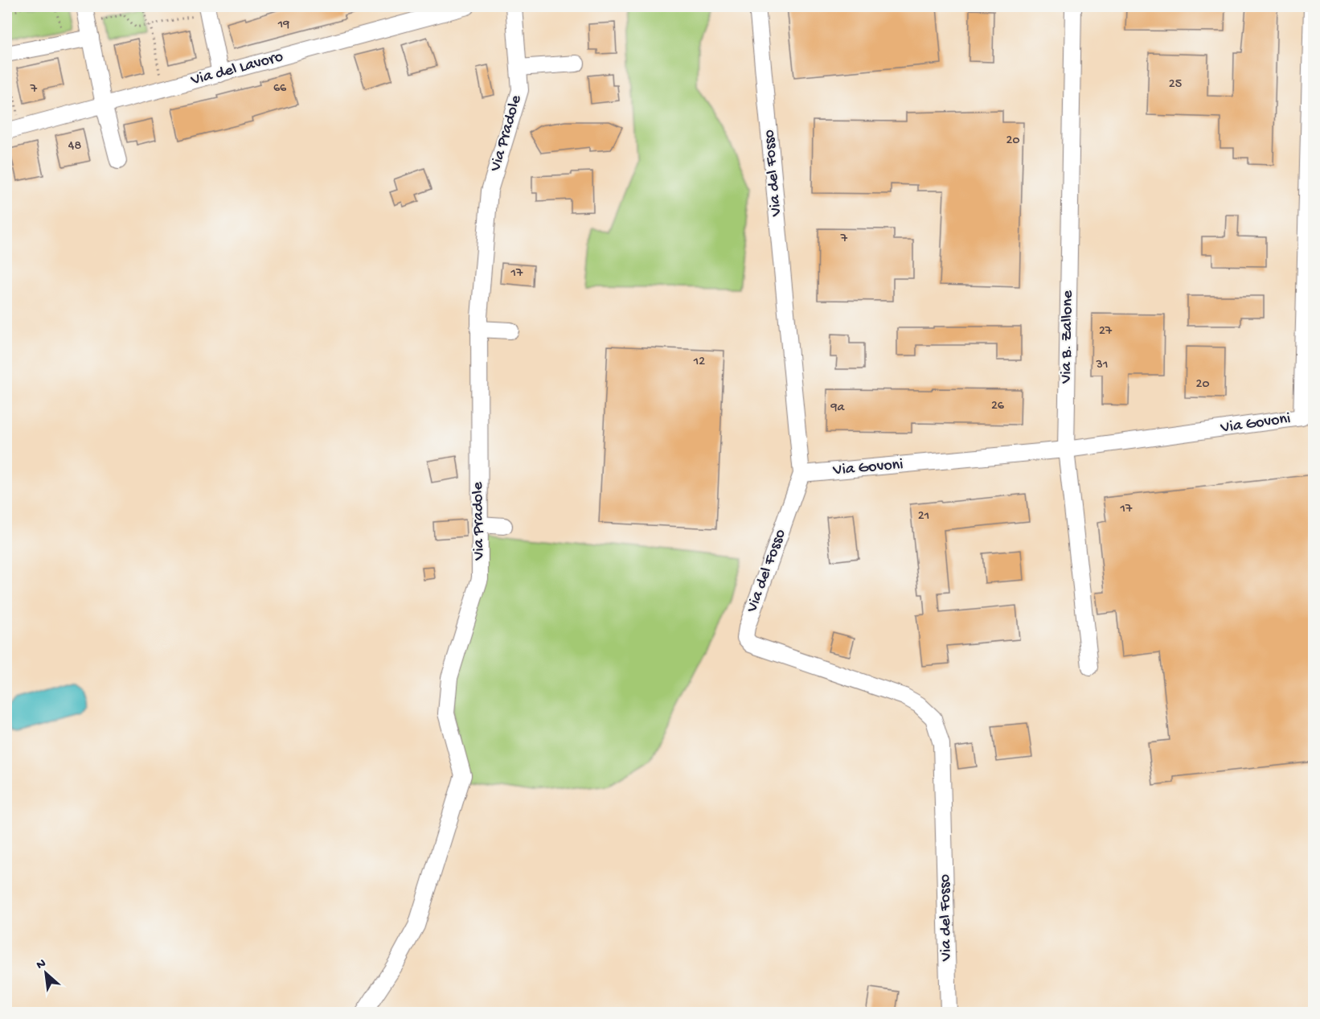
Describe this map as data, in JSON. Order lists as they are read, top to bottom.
{
  "streets": {
    "street": [
      "Via del Lavoro",
      "Via Pradole",
      "Via del Fosso",
      "Via B. Zallone",
      "Via Govoni"
    ]
  },
  "crossings": [
    ["Via del Fosso", "Via Govoni"],
    ["Via B. Zallone", "Via Govoni"]
  ],
  "house_numbers": [
    "19",
    "25",
    "66",
    "7",
    "20",
    "48",
    "7",
    "17",
    "27",
    "12",
    "31",
    "20",
    "26",
    "9a",
    "17",
    "21"
  ],
  "north": "top left"
}
